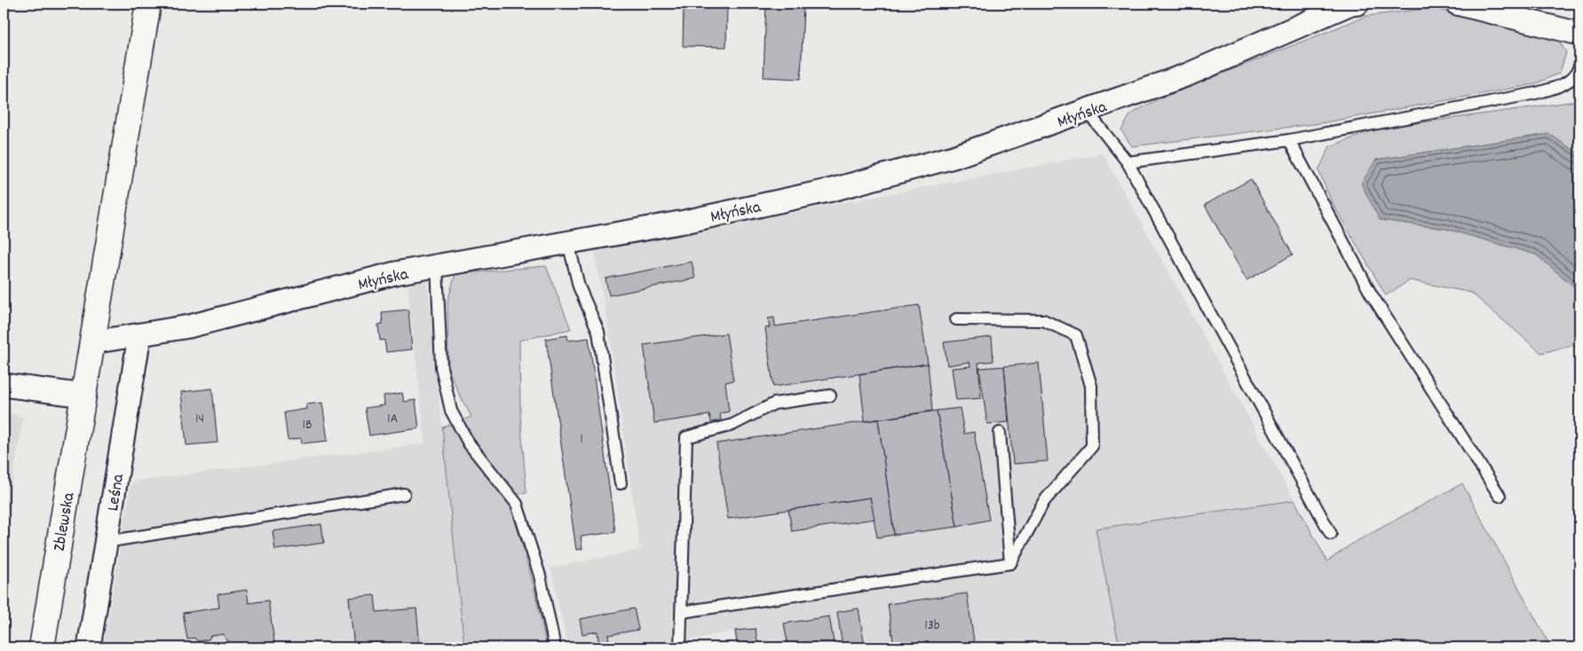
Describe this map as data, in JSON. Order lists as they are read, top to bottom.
{
  "streets": {
    "main road": ["Zblewska"],
    "street": ["Młyńska", "Leśna"]
  },
  "crossings": [
    ["Młyńska", "Leśna"],
    ["Młyńska", "Zblewska"]
  ],
  "house_numbers": [
    "14",
    "1A",
    "1B",
    "1",
    "13b"
  ]
}
